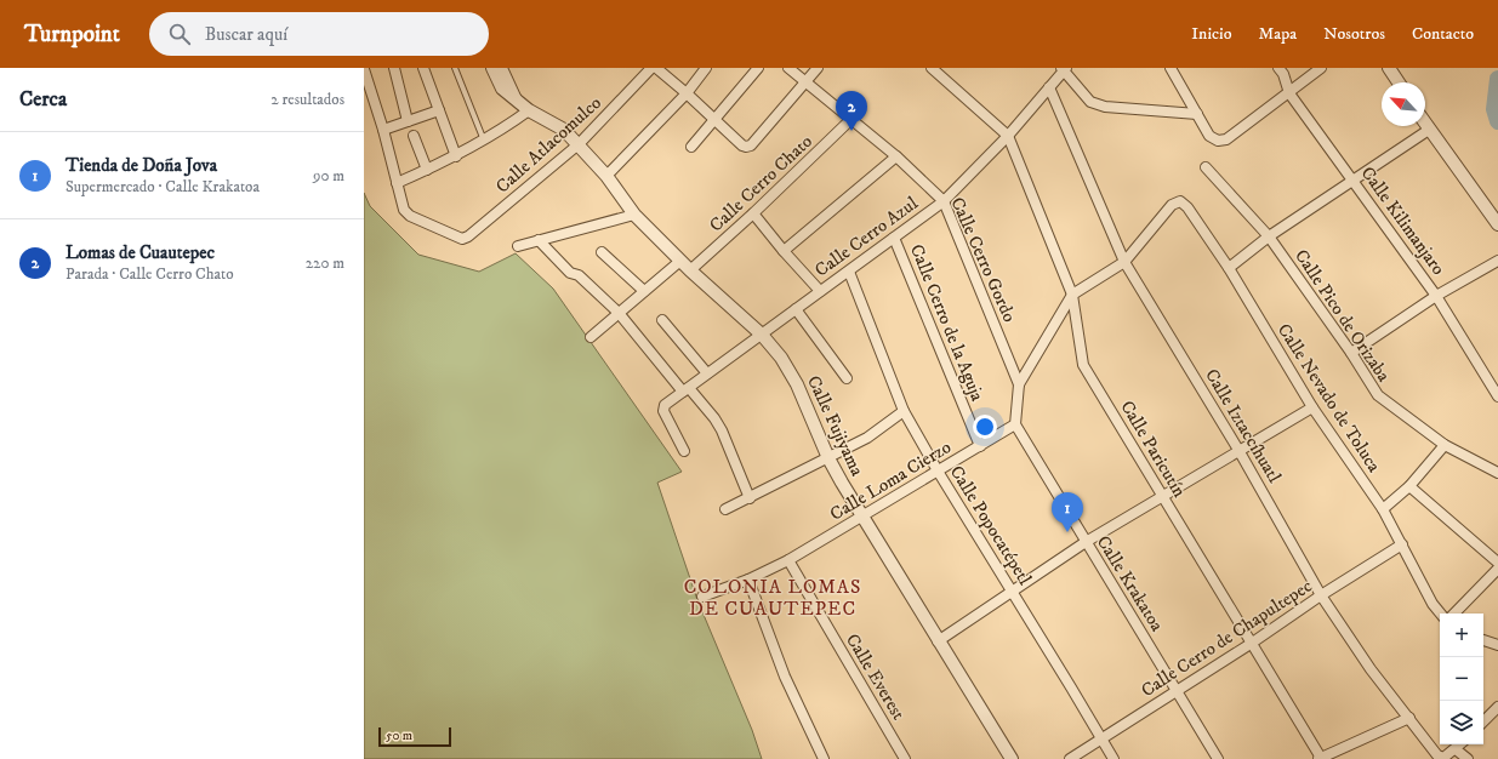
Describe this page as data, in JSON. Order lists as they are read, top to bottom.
{
  "streets": {
    "street": [
      "Calle Atlacomulco",
      "Calle Cerro Chato",
      "Calle Kilimanjaro",
      "Calle Cerro Azul",
      "Calle Cerro Gordo",
      "Calle Pico de Orizaba",
      "Calle Cerro de la Aguja",
      "Calle Nevado de Toluca",
      "Calle Fujiyama",
      "Calle Iztaccíhuatl",
      "Calle Paricutín",
      "Calle Loma Cierzo",
      "Calle Popocatépetl",
      "Calle Krakatoa",
      "Calle Cerro de Chapultepec",
      "Calle Everest"
    ]
  },
  "crossings": [
    ["Calle Atlacomulco", "Calle Fujiyama"],
    ["Calle Cerro Chato", "Calle Cerro Gordo"],
    ["Calle Cerro Chato", "Calle Fujiyama"],
    ["Calle Cerro Azul", "Calle Cerro Gordo"],
    ["Calle Cerro Azul", "Calle Cerro de la Aguja"],
    ["Calle Cerro Azul", "Calle Fujiyama"],
    ["Calle Cerro Azul", "Calle Iztaccíhuatl"],
    ["Calle Cerro Azul", "Calle Paricutín"],
    ["Calle Cerro Azul", "Calle Popocatépetl"],
    ["Calle Cerro de la Aguja", "Calle Loma Cierzo"],
    ["Calle Nevado de Toluca", "Calle Iztaccíhuatl"],
    ["Calle Nevado de Toluca", "Calle Cerro de Chapultepec"],
    ["Calle Fujiyama", "Calle Loma Cierzo"],
    ["Calle Fujiyama", "Calle Popocatépetl"],
    ["Calle Iztaccíhuatl", "Calle Cerro de Chapultepec"],
    ["Calle Paricutín", "Calle Cerro de Chapultepec"],
    ["Calle Loma Cierzo", "Calle Popocatépetl"],
    ["Calle Loma Cierzo", "Calle Krakatoa"],
    ["Calle Loma Cierzo", "Calle Everest"],
    ["Calle Popocatépetl", "Calle Cerro de Chapultepec"],
    ["Calle Krakatoa", "Calle Cerro de Chapultepec"]
  ],
  "districts": ["COLONIA LOMAS DE CUAUTEPEC"],
  "scale_bar": "50 m",
  "north": "top left",
  "page": {
    "header": "Turnpoint",
    "search": "Buscar aquí",
    "nav": [
      "Inicio",
      "Mapa",
      "Nosotros",
      "Contacto"
    ],
    "heading": ["Cerca", "2 resultados"],
    "pins": ["2", "1"],
    "list": [
      {
        "mark": "1",
        "name": "Tienda de Doña Jova",
        "note": "Supermercado · Calle Krakatoa",
        "value": "90 m"
      },
      {
        "mark": "2",
        "name": "Lomas de Cuautepec",
        "note": "Parada · Calle Cerro Chato",
        "value": "220 m"
      }
    ],
    "map_buttons": ["+", "−"],
    "scale": "50 m"
  }
}
